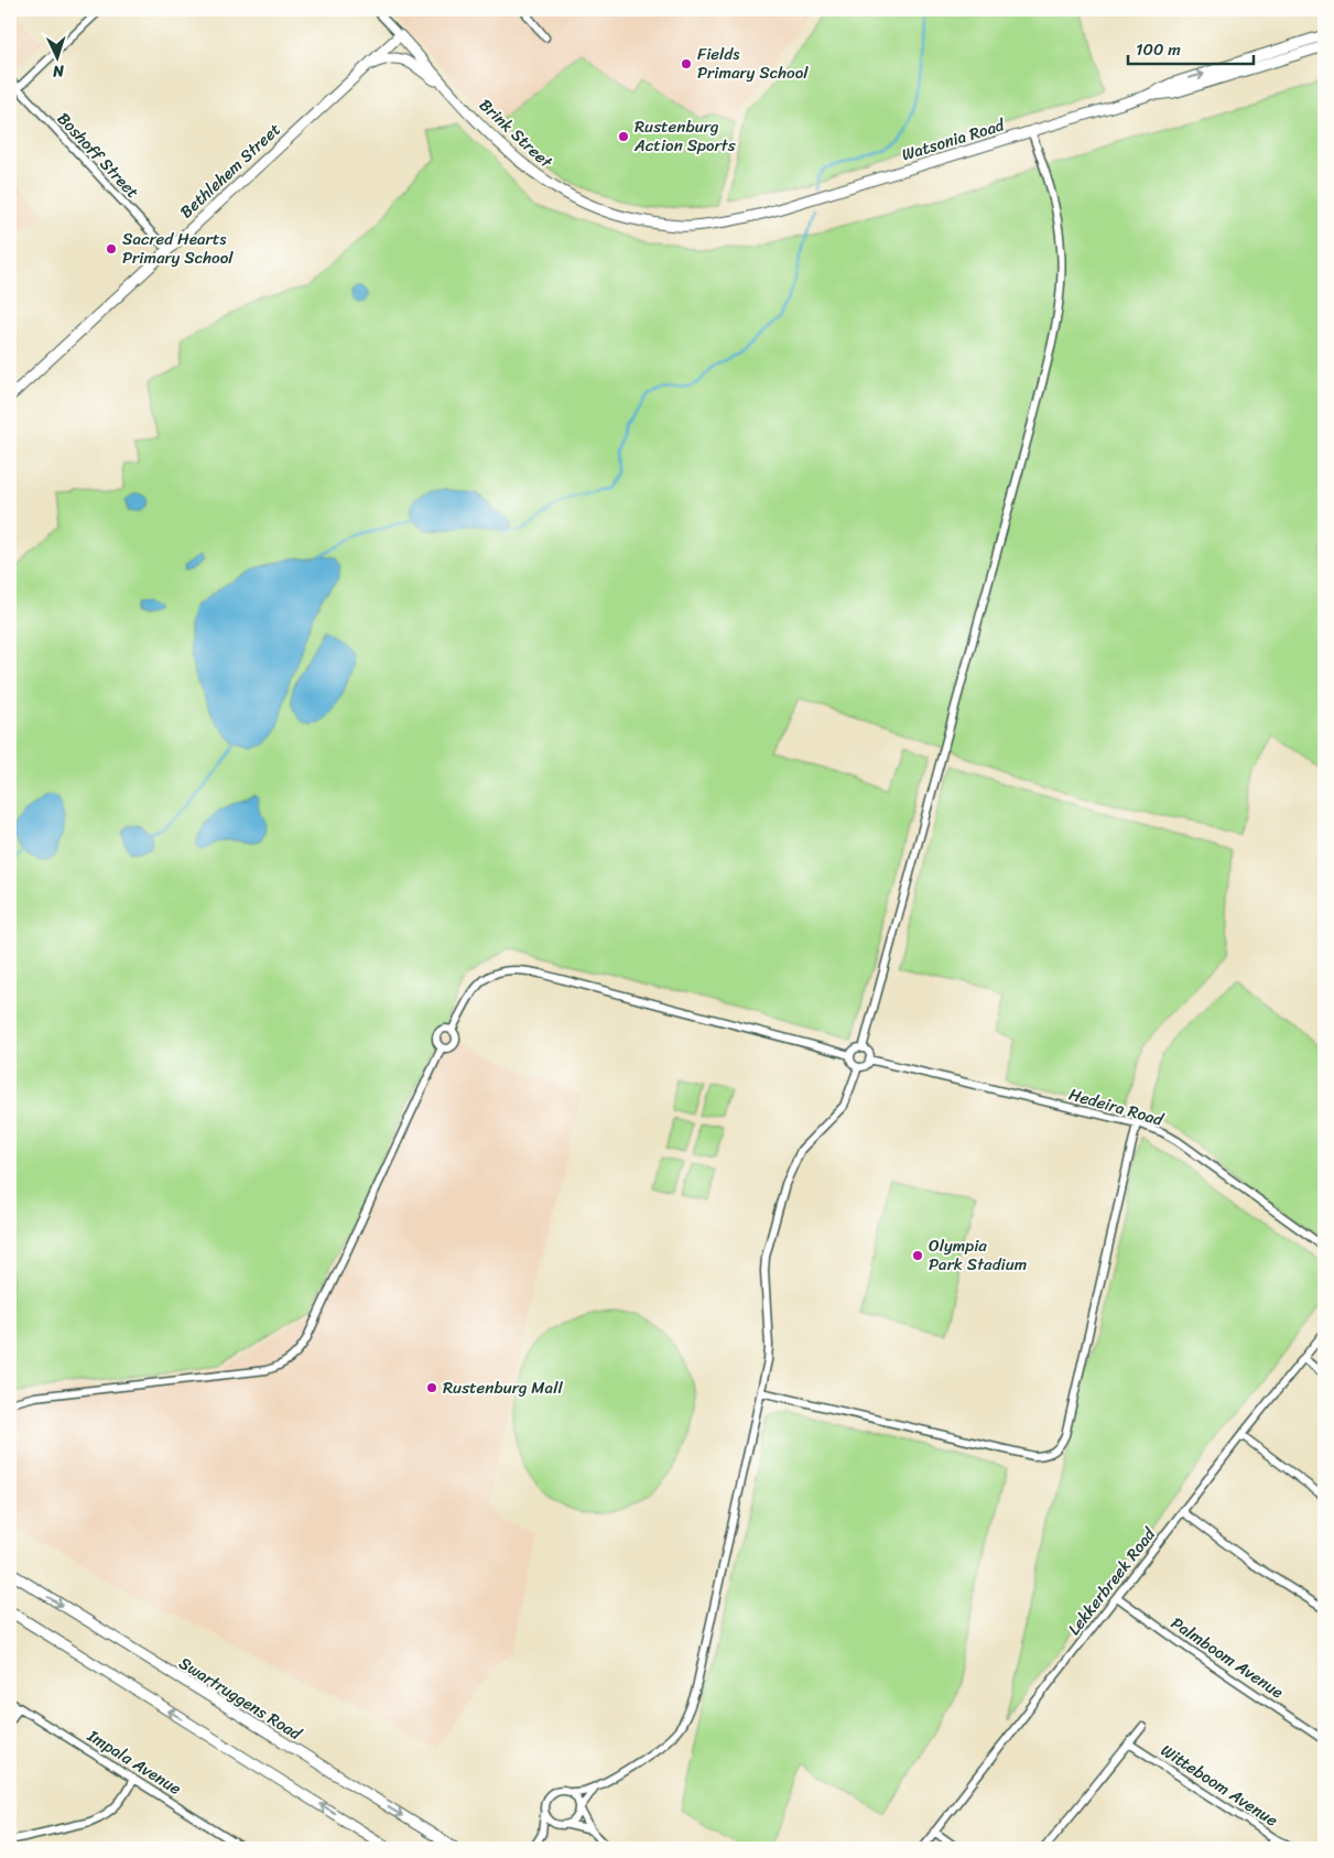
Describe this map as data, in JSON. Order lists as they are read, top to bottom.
{
  "streets": {
    "main road": [
      "Brink Street",
      "Watsonia Road",
      "Bethlehem Street",
      "Swartruggens Road"
    ],
    "street": [
      "Boshoff Street",
      "Hedeira Road",
      "Lekkerbreek Road",
      "Palmboom Avenue",
      "Impala Avenue",
      "Witteboom Avenue"
    ]
  },
  "crossings": [
    ["Brink Street", "Watsonia Road"],
    ["Brink Street", "Bethlehem Street"],
    ["Boshoff Street", "Bethlehem Street"],
    ["Lekkerbreek Road", "Palmboom Avenue"]
  ],
  "places": [
    "Fields Primary School",
    "Rustenburg Action Sports",
    "Sacred Hearts Primary School",
    "Olympia Park Stadium",
    "Rustenburg Mall"
  ],
  "scale_bar": "100 m",
  "north": "bottom"
}
